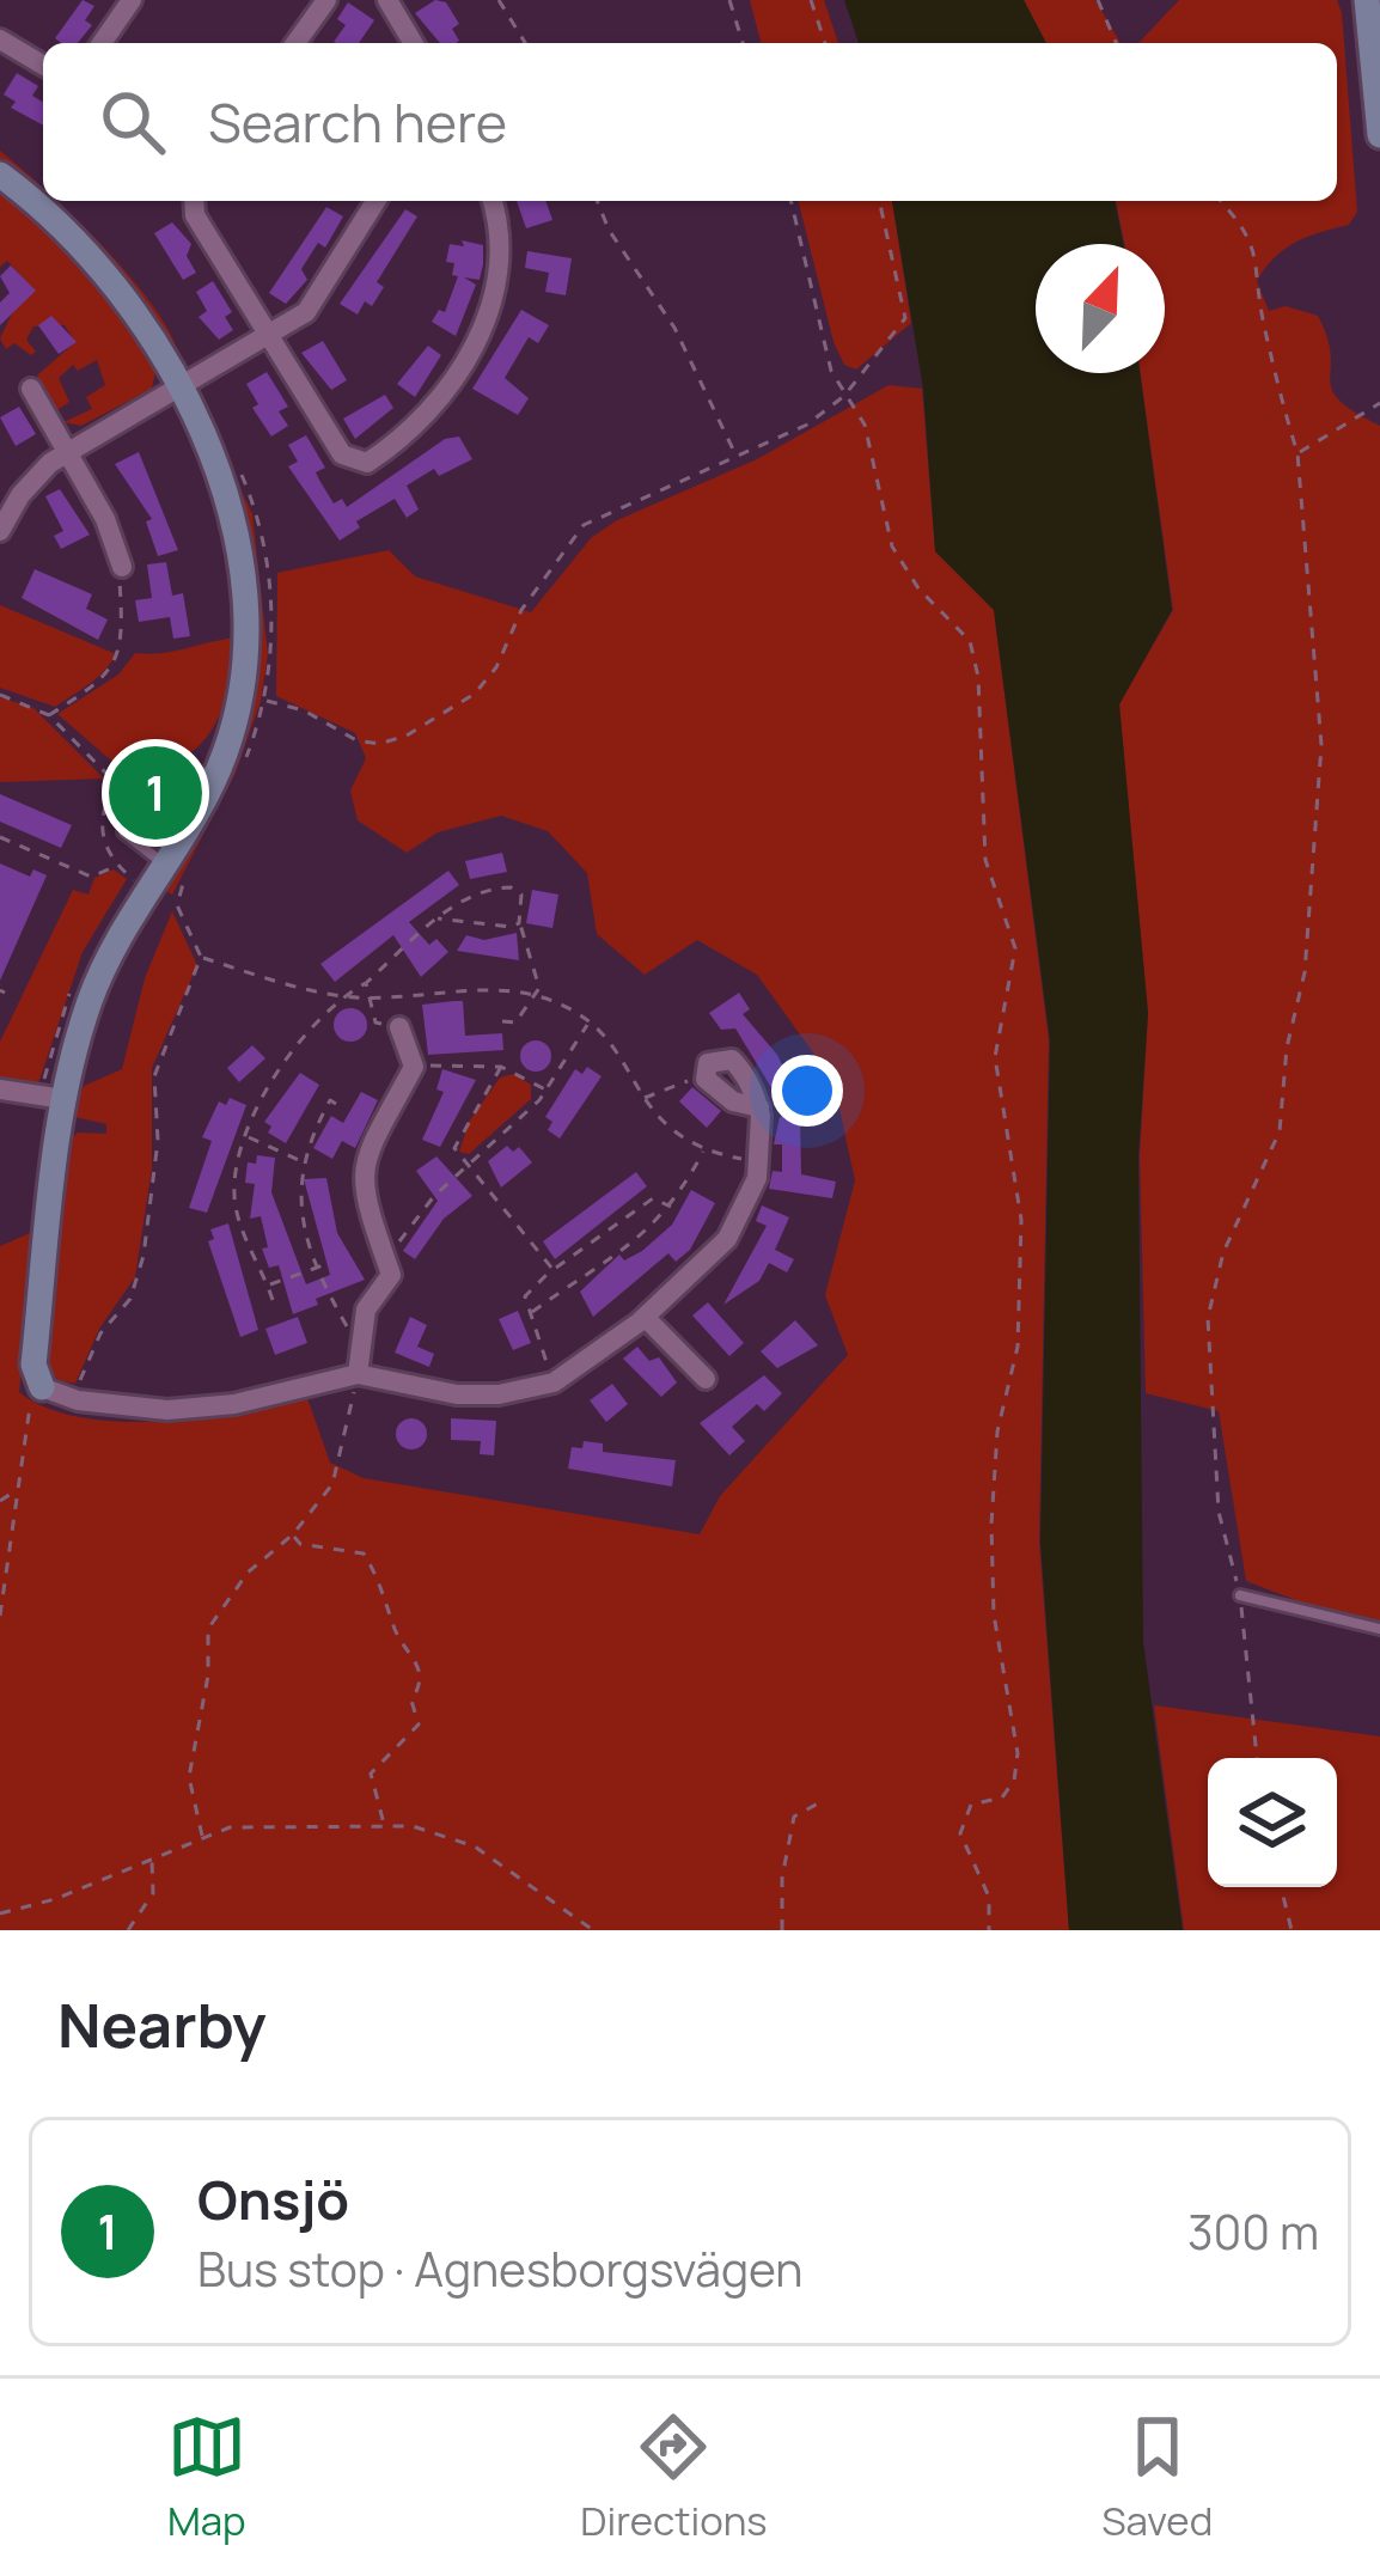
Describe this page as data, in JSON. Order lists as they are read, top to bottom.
{
  "north": "top right",
  "page": {
    "search": "Search here",
    "pins": "1",
    "heading": "Nearby",
    "list": [
      {
        "mark": "1",
        "name": "Onsjö",
        "note": "Bus stop · Agnesborgsvägen",
        "value": "300 m"
      }
    ],
    "nav": ["Map", "Directions", "Saved"]
  }
}
